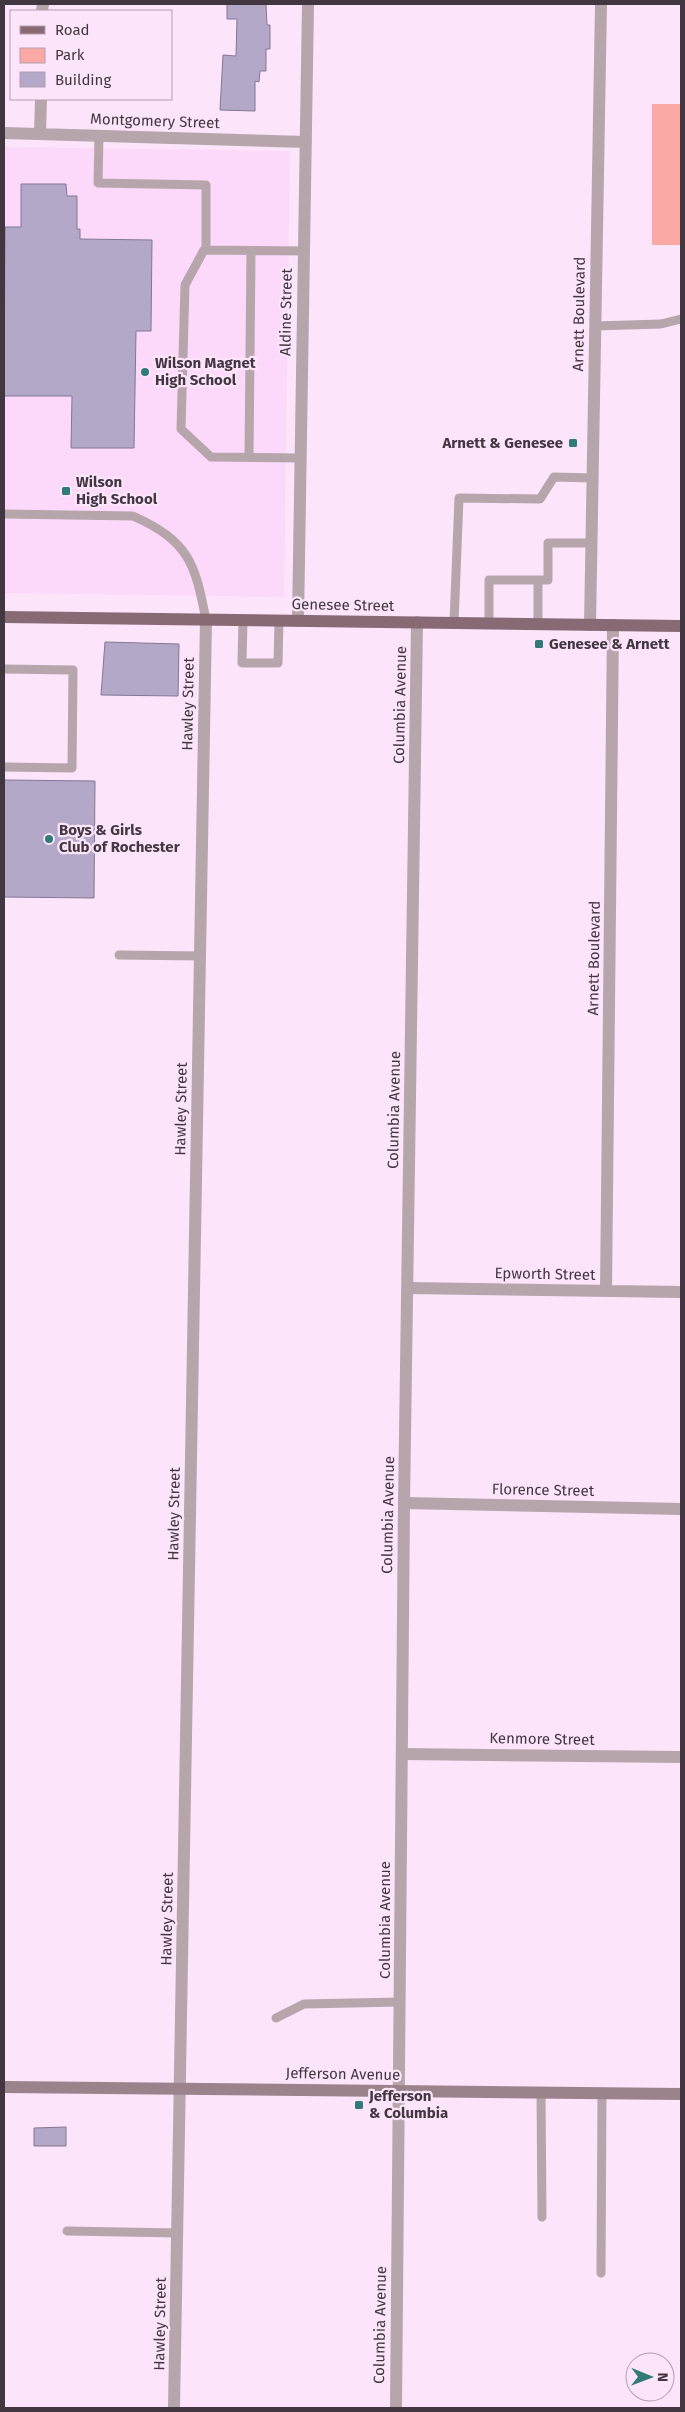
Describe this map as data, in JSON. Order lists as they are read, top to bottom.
{
  "streets": {
    "main road": ["Genesee Street", "Jefferson Avenue"],
    "street": [
      "Montgomery Street",
      "Aldine Street",
      "Arnett Boulevard",
      "Hawley Street",
      "Columbia Avenue",
      "Epworth Street",
      "Florence Street",
      "Kenmore Street"
    ]
  },
  "crossings": [
    ["Montgomery Street", "Aldine Street"],
    ["Aldine Street", "Genesee Street"],
    ["Arnett Boulevard", "Genesee Street"],
    ["Arnett Boulevard", "Epworth Street"],
    ["Genesee Street", "Hawley Street"],
    ["Genesee Street", "Columbia Avenue"],
    ["Hawley Street", "Jefferson Avenue"],
    ["Columbia Avenue", "Epworth Street"],
    ["Columbia Avenue", "Florence Street"],
    ["Columbia Avenue", "Kenmore Street"],
    ["Columbia Avenue", "Jefferson Avenue"]
  ],
  "places": {
    "other": ["Wilson Magnet High School", "Boys & Girls Club of Rochester"],
    "transit": [
      "Arnett & Genesee",
      "Wilson High School",
      "Genesee & Arnett",
      "Jefferson & Columbia"
    ]
  },
  "legend": ["Road", "Park", "Building"],
  "north": "right"
}
